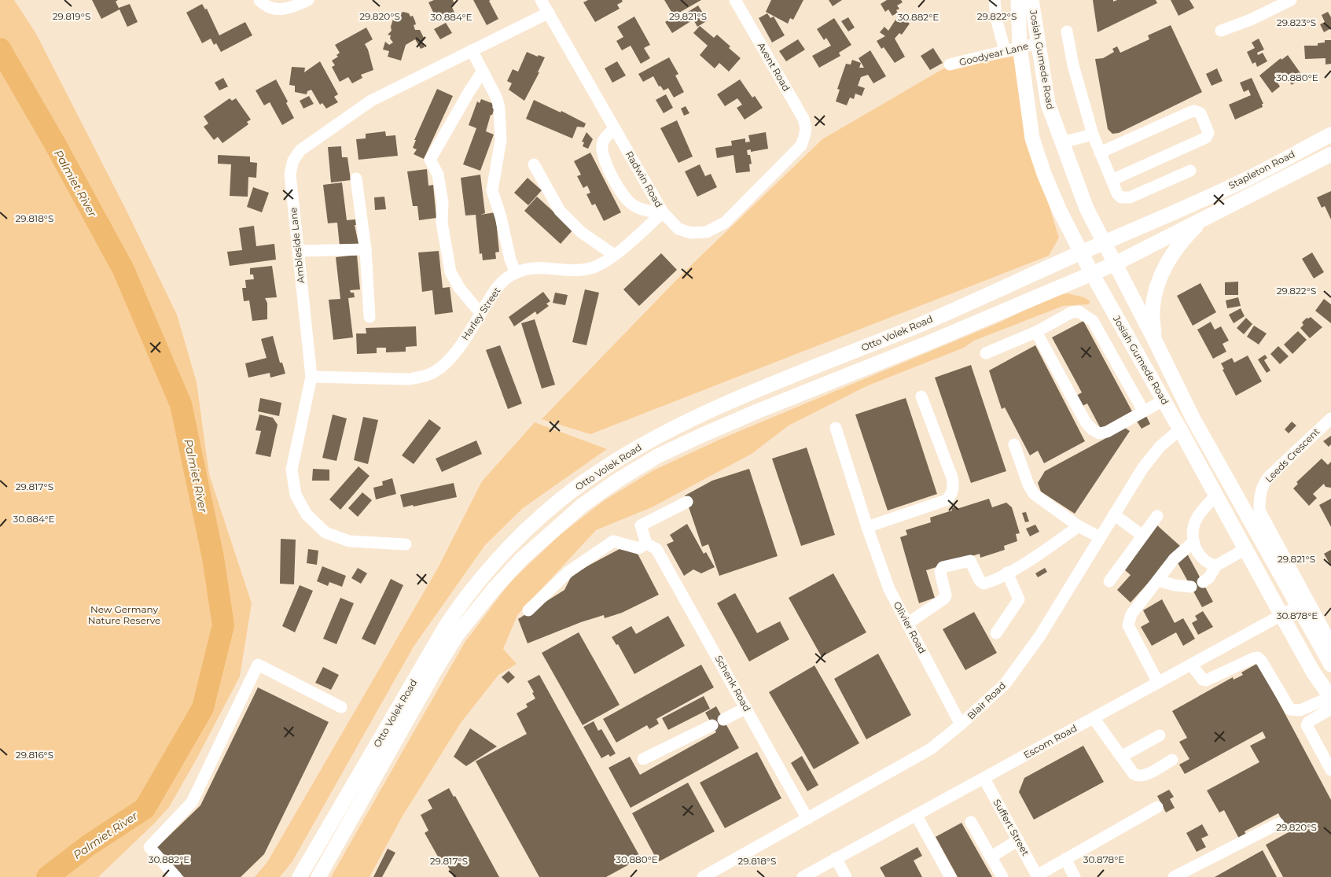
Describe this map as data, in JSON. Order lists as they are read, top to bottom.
{
  "streets": {
    "main road": ["Josiah Gumede Road", "Stapleton Road", "Otto Volek Road"],
    "street": [
      "Goodyear Lane",
      "Avent Road",
      "Radwin Road",
      "Ambleside Lane",
      "Harley Street",
      "Leeds Crescent",
      "Olivier Road",
      "Schenk Road",
      "Blair Road",
      "Escom Road",
      "Suffert Street"
    ]
  },
  "crossings": [
    ["Goodyear Lane", "Josiah Gumede Road"],
    ["Josiah Gumede Road", "Stapleton Road"],
    ["Josiah Gumede Road", "Otto Volek Road"],
    ["Josiah Gumede Road", "Blair Road"],
    ["Josiah Gumede Road", "Escom Road"],
    ["Avent Road", "Radwin Road"],
    ["Stapleton Road", "Otto Volek Road"],
    ["Radwin Road", "Ambleside Lane"],
    ["Radwin Road", "Harley Street"],
    ["Ambleside Lane", "Harley Street"],
    ["Olivier Road", "Blair Road"],
    ["Schenk Road", "Blair Road"],
    ["Escom Road", "Suffert Street"]
  ],
  "water": ["Palmiet River"],
  "parks": ["New Germany Nature Reserve"],
  "coordinates": [
    "29.819°S",
    "29.820°S",
    "29.821°S",
    "29.822°S",
    "30.884°E",
    "30.882°E",
    "29.823°S",
    "30.880°E",
    "29.818°S",
    "29.817°S",
    "30.878°E",
    "29.816°S"
  ]
}
